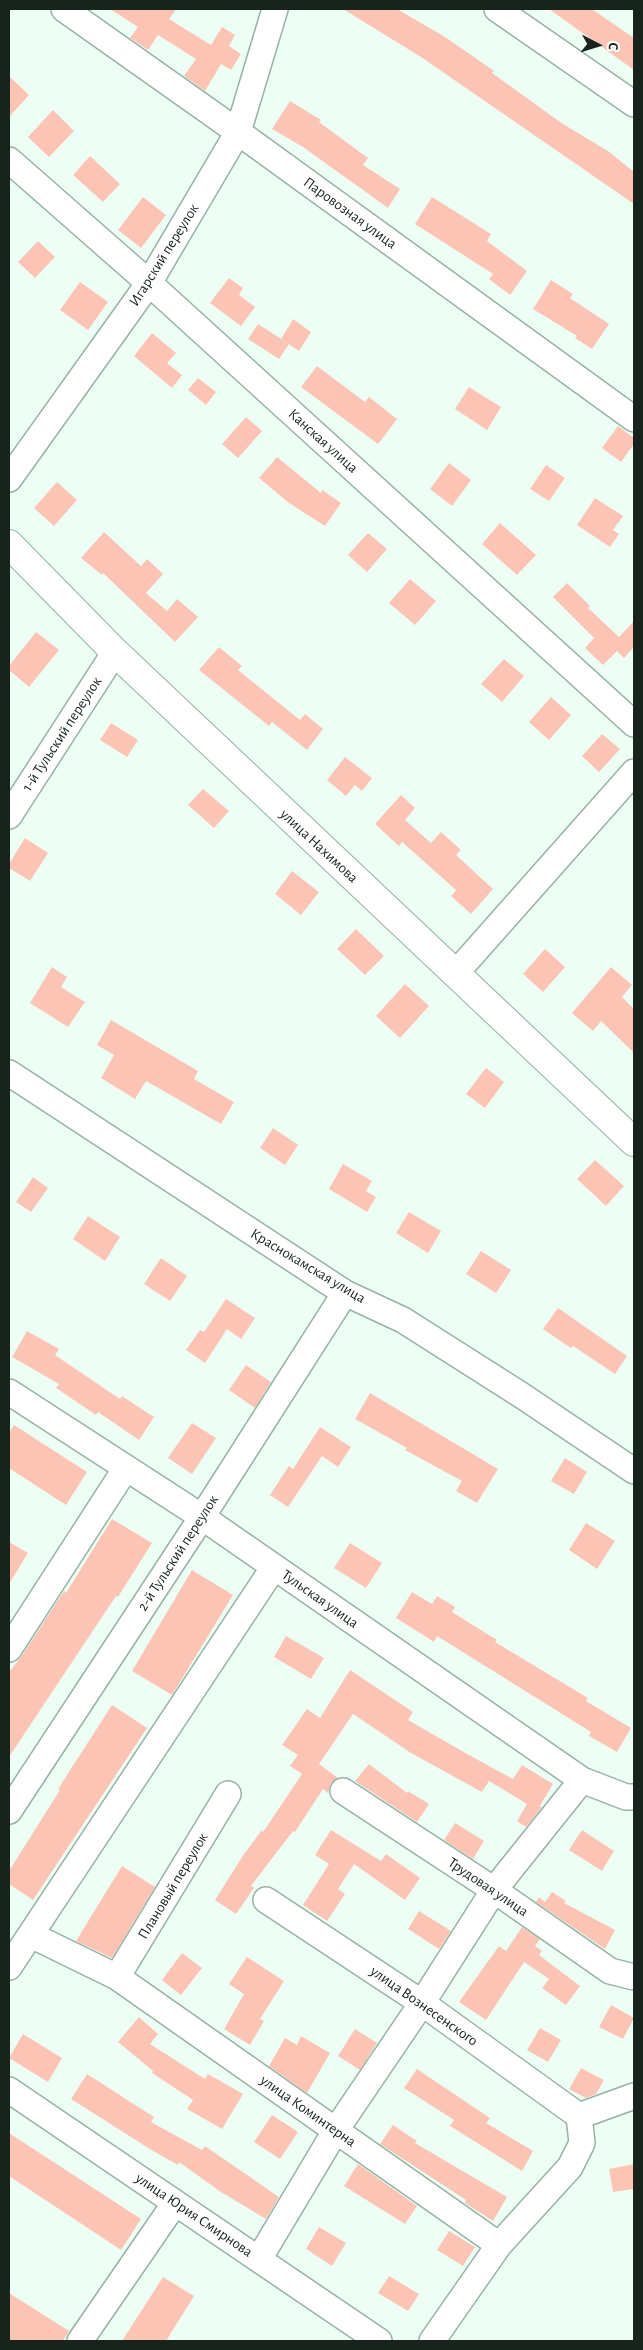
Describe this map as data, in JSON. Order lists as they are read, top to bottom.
{
  "streets": {
    "main road": ["улица Нахимова"],
    "street": [
      "Паровозная улица",
      "Игарский переулок",
      "Канская улица",
      "1-й Тульский переулок",
      "Краснокамская улица",
      "2-й Тульский переулок",
      "Тульская улица",
      "Плановый переулок",
      "Трудовая улица",
      "улица Вознесенского",
      "улица Коминтерна",
      "улица Юрия Смирнова"
    ]
  },
  "crossings": [
    ["Паровозная улица", "Игарский переулок"],
    ["Игарский переулок", "Канская улица"],
    ["1-й Тульский переулок", "улица Нахимова"],
    ["Краснокамская улица", "2-й Тульский переулок"],
    ["2-й Тульский переулок", "Тульская улица"],
    ["Плановый переулок", "улица Коминтерна"]
  ],
  "north": "right"
}
